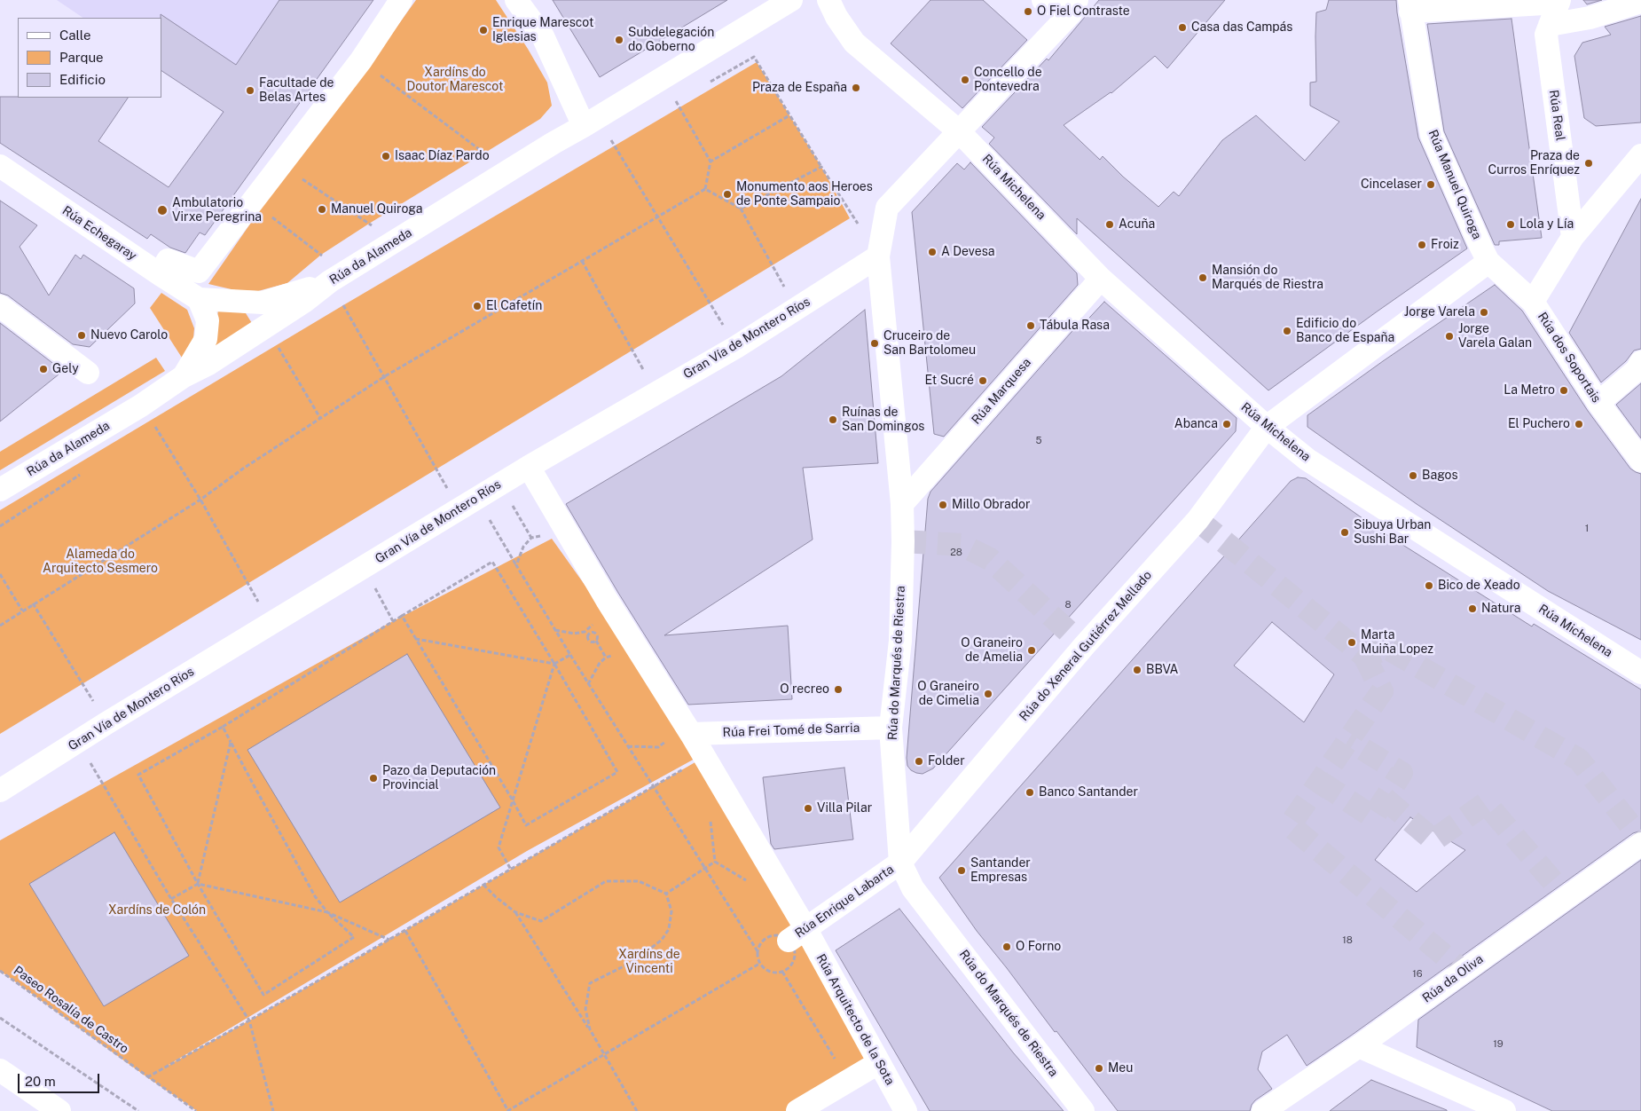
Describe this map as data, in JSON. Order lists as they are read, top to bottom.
{
  "streets": {
    "street": [
      "Rúa Real",
      "Rúa Manuel Quiroga",
      "Rúa Michelena",
      "Rúa Echegaray",
      "Rúa da Alameda",
      "Gran Vía de Montero Ríos",
      "Rúa dos Soportais",
      "Rúa Marquesa",
      "Rúa do Xeneral Gutiérrez Mellado",
      "Rúa do Marqués de Riestra",
      "Rúa Frei Tomé de Sarria",
      "Rúa Enrique Labarta",
      "Rúa da Oliva",
      "Rúa Arquitecto de la Sota"
    ],
    "path": ["Paseo Rosalía de Castro"]
  },
  "crossings": [
    ["Rúa Manuel Quiroga", "Rúa dos Soportais"],
    ["Rúa Manuel Quiroga", "Rúa do Xeneral Gutiérrez Mellado"],
    ["Rúa Michelena", "Rúa Marquesa"],
    ["Rúa Michelena", "Rúa do Xeneral Gutiérrez Mellado"],
    ["Rúa Michelena", "Rúa do Marqués de Riestra"],
    ["Rúa Echegaray", "Rúa da Alameda"],
    ["Gran Vía de Montero Ríos", "Rúa do Marqués de Riestra"],
    ["Rúa dos Soportais", "Rúa do Xeneral Gutiérrez Mellado"],
    ["Rúa Marquesa", "Rúa do Marqués de Riestra"],
    ["Rúa do Xeneral Gutiérrez Mellado", "Rúa do Marqués de Riestra"],
    ["Rúa do Xeneral Gutiérrez Mellado", "Rúa Enrique Labarta"],
    ["Rúa do Marqués de Riestra", "Rúa Frei Tomé de Sarria"],
    ["Rúa do Marqués de Riestra", "Rúa Enrique Labarta"],
    ["Rúa Frei Tomé de Sarria", "Rúa Arquitecto de la Sota"],
    ["Rúa Enrique Labarta", "Rúa Arquitecto de la Sota"]
  ],
  "parks": [
    "Xardíns do Doutor Marescot",
    "Alameda do Arquitecto Sesmero",
    "Xardíns de Colón",
    "Xardíns de Vincenti"
  ],
  "places": [
    "O Fiel Contraste",
    "Casa das Campás",
    "Enrique Marescot Iglesias",
    "Subdelegación do Goberno",
    "Concello de Pontevedra",
    "Praza de España",
    "Facultade de Belas Artes",
    "Isaac Díaz Pardo",
    "Praza de Curros Enríquez",
    "Cincelaser",
    "Monumento aos Heroes de Ponte Sampaio",
    "Manuel Quiroga",
    "Ambulatorio Virxe Peregrina",
    "Acuña",
    "Lola y Lía",
    "Froiz",
    "A Devesa",
    "Mansión do Marqués de Riestra",
    "El Cafetín",
    "Jorge Varela",
    "Tábula Rasa",
    "Edificio do Banco de España",
    "Nuevo Carolo",
    "Jorge Varela Galan",
    "Cruceiro de San Bartolomeu",
    "Gely",
    "Et Sucré",
    "La Metro",
    "Ruínas de San Domingos",
    "Abanca",
    "El Puchero",
    "Bagos",
    "Millo Obrador",
    "Sibuya Urban Sushi Bar",
    "Bico de Xeado",
    "Natura",
    "Marta Muiña Lopez",
    "O Graneiro de Amelia",
    "BBVA",
    "O recreo",
    "O Graneiro de Cimelia",
    "Folder",
    "Pazo da Deputación Provincial",
    "Banco Santander",
    "Villa Pilar",
    "Santander Empresas",
    "O Forno",
    "Meu"
  ],
  "house_numbers": [
    "5",
    "1",
    "28",
    "8",
    "18",
    "16",
    "19"
  ],
  "legend": ["Calle", "Parque", "Edificio"],
  "scale_bar": "20 m"
}
